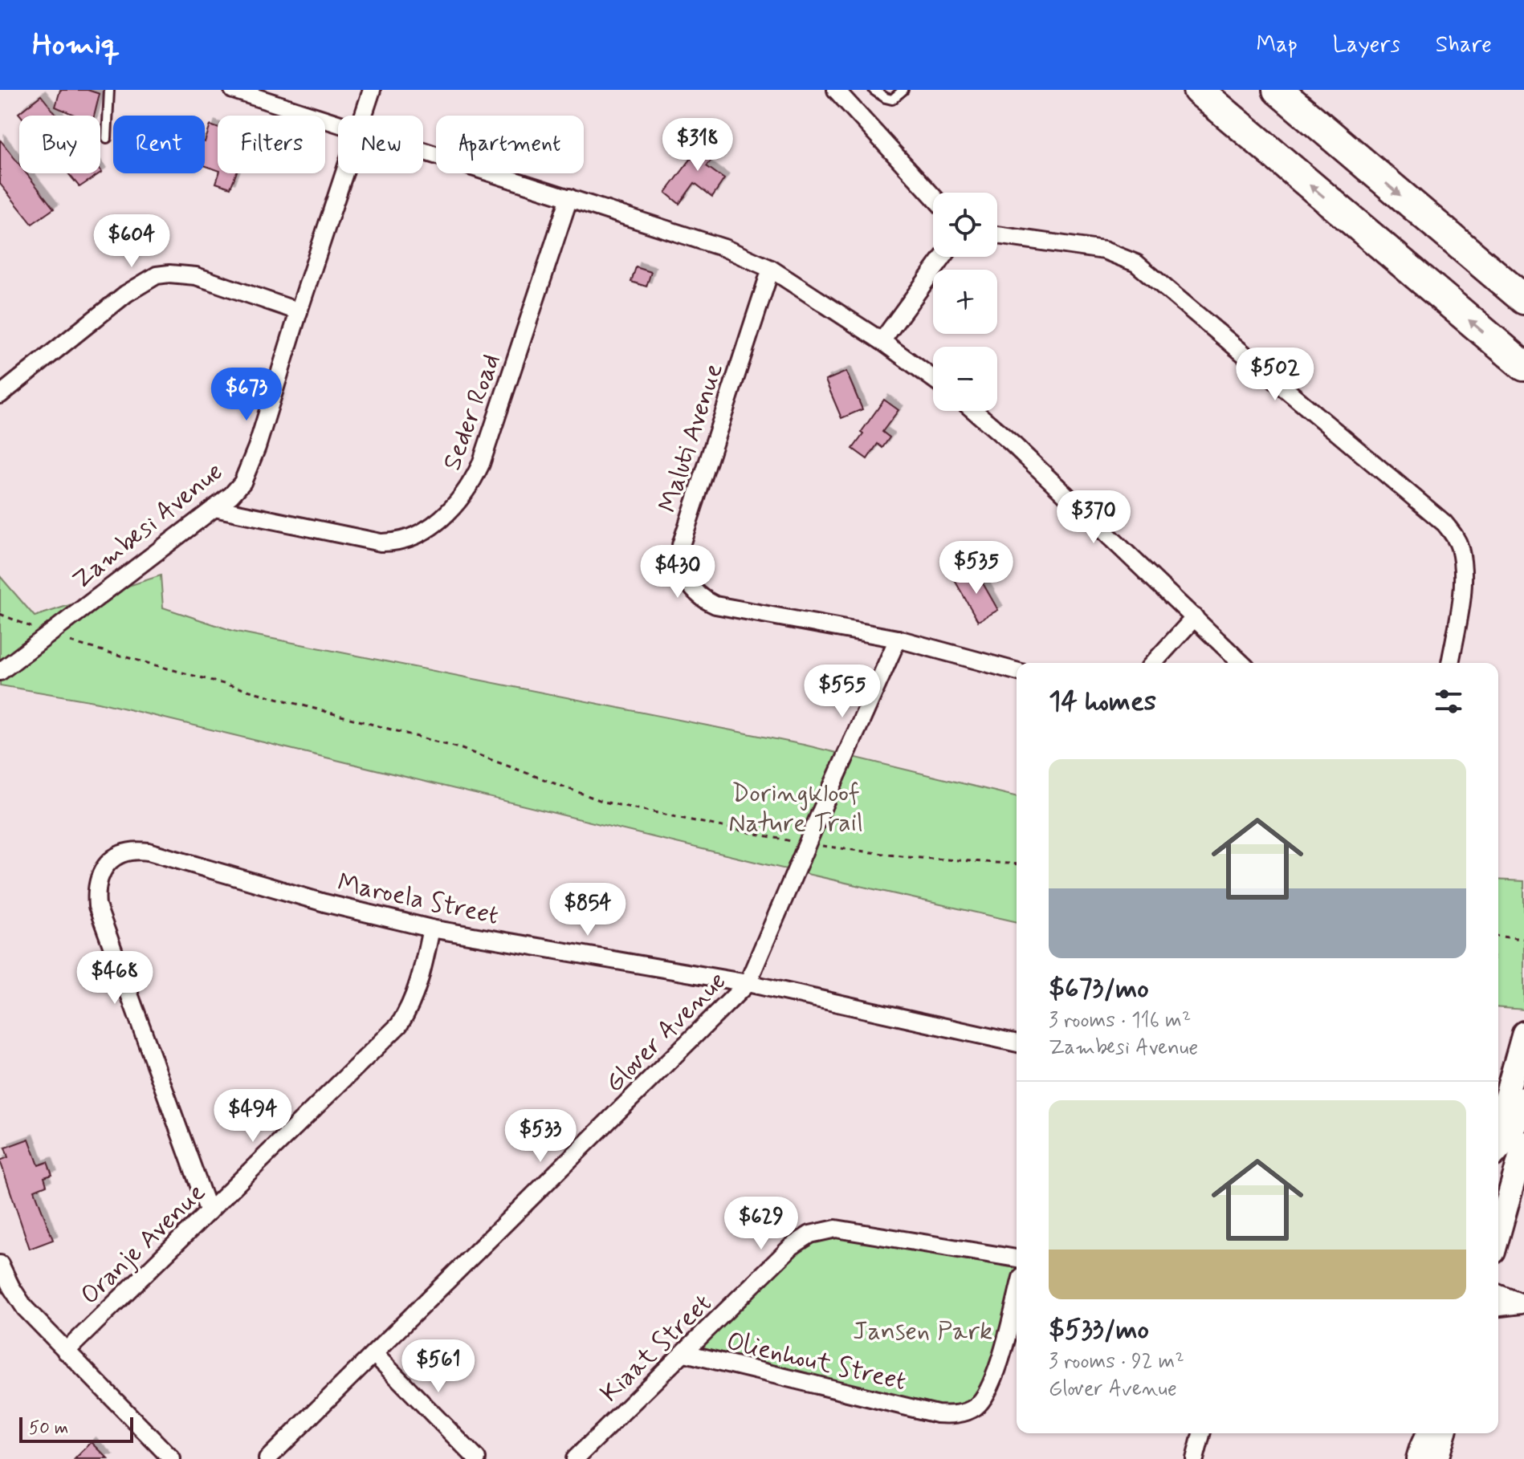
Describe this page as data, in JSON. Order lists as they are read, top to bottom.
{
  "streets": {
    "street": [
      "Seder Road",
      "Maluti Avenue",
      "Zambesi Avenue",
      "Maroela Street",
      "Glover Avenue",
      "Oranje Avenue",
      "Kiaat Street",
      "Olienhout Street"
    ]
  },
  "crossings": [
    ["Seder Road", "Zambesi Avenue"],
    ["Maluti Avenue", "Glover Avenue"],
    ["Maroela Street", "Glover Avenue"],
    ["Maroela Street", "Oranje Avenue"],
    ["Kiaat Street", "Olienhout Street"]
  ],
  "parks": ["Doringkloof Nature Trail", "Jansen Park"],
  "scale_bar": "50 m",
  "page": {
    "header": "Homiq",
    "nav": ["Map", "Layers", "Share"],
    "chip": [
      "Buy",
      "Rent",
      "Filters",
      "New",
      "Apartment"
    ],
    "price": [
      "$318",
      "$604",
      "$502",
      "$673",
      "$370",
      "$535",
      "$430",
      "$555",
      "$854",
      "$468",
      "$494",
      "$533",
      "$629",
      "$561"
    ],
    "map_buttons": ["+", "−"],
    "heading": "14 homes",
    "list": [
      {
        "name": "$673/mo",
        "note": "3 rooms · 116 m² · Zambesi Avenue"
      },
      {
        "name": "$533/mo",
        "note": "3 rooms · 92 m² · Glover Avenue"
      }
    ],
    "scale": "50 m"
  }
}
